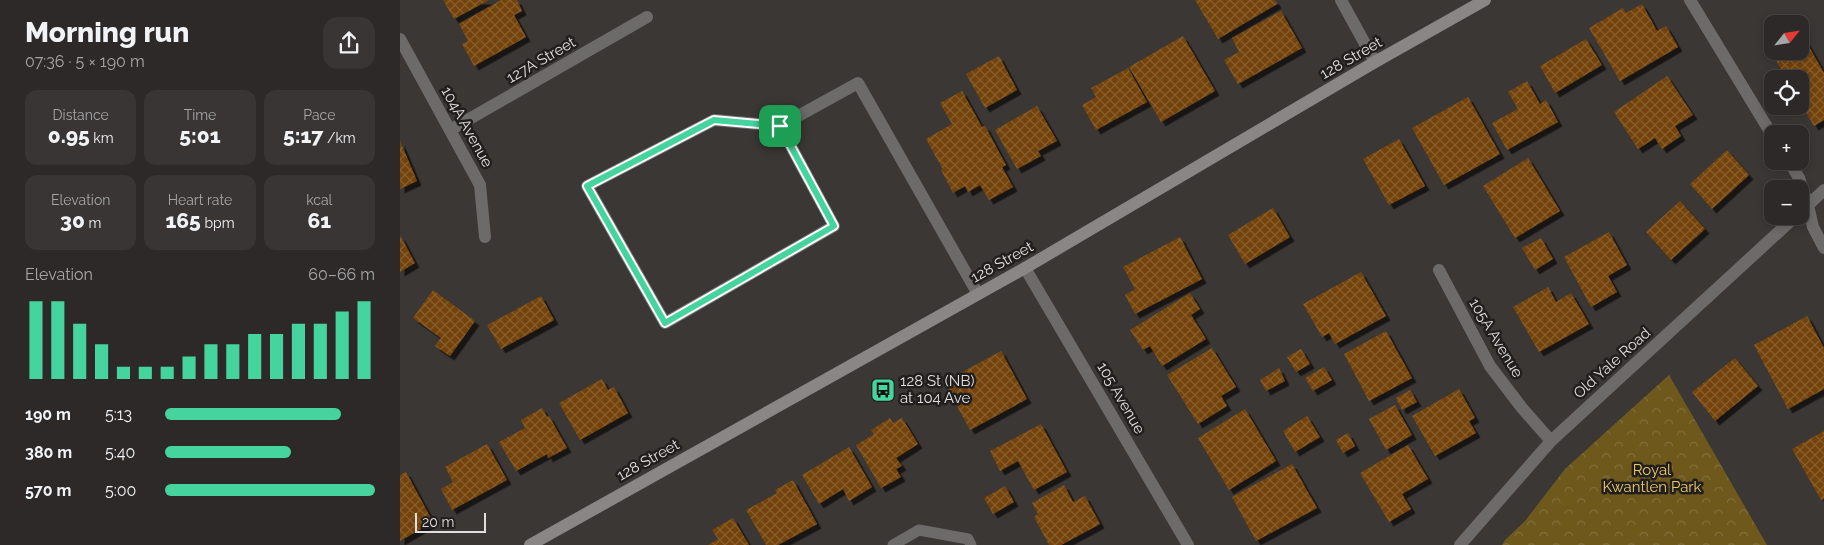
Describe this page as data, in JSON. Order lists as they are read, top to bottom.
{
  "streets": {
    "main road": ["128 Street"],
    "street": [
      "127A Street",
      "104A Avenue",
      "105A Avenue",
      "Old Yale Road",
      "105 Avenue"
    ]
  },
  "crossings": [
    ["128 Street", "105 Avenue"],
    ["127A Street", "104A Avenue"],
    ["105A Avenue", "Old Yale Road"]
  ],
  "parks": ["Royal Kwantlen Park"],
  "places": {
    "bus stop": ["128 St (NB) at 104 Ave"]
  },
  "scale_bar": "20 m",
  "north": "top right",
  "page": {
    "heading": ["Morning run", "07:36 · 5 × 190 m"],
    "map_buttons": ["+", "−"],
    "stats": [
      ["Distance", "0.95 km"],
      ["Time", "5:01"],
      ["Pace", "5:17 /km"],
      ["Elevation", "30 m"],
      ["Heart rate", "165 bpm"],
      ["kcal", "61"]
    ],
    "chart": ["Elevation", "60–66 m"],
    "list": [
      {
        "name": "190 m",
        "note": "5:13"
      },
      {
        "name": "380 m",
        "note": "5:40"
      },
      {
        "name": "570 m",
        "note": "5:00"
      }
    ],
    "scale": "20 m"
  }
}
